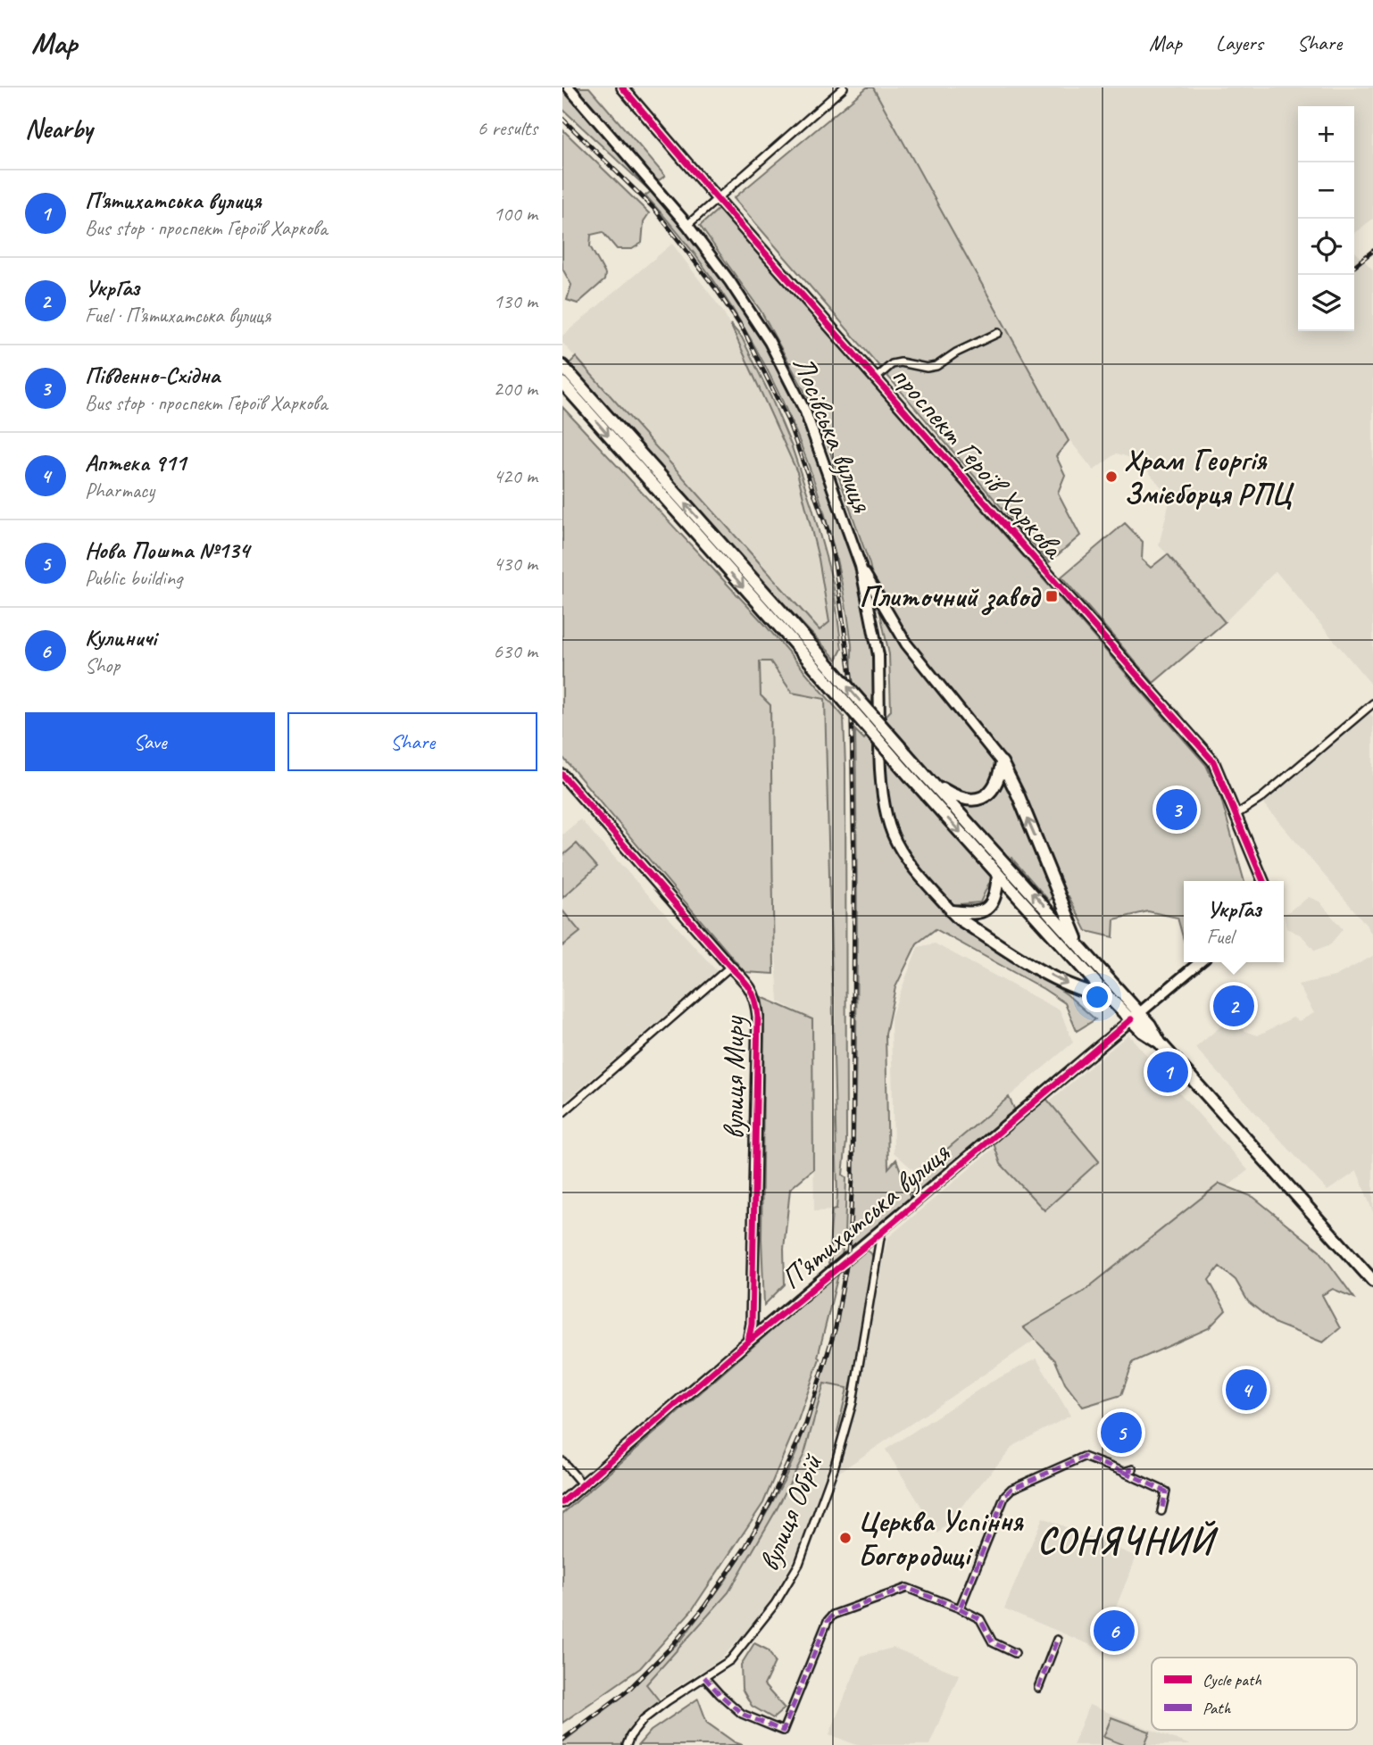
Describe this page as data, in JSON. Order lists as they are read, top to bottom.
{
  "streets": {
    "street": [
      "Лосівська вулиця",
      "проспект Героїв Харкова",
      "вулиця Миру",
      "П’ятихатська вулиця",
      "вулиця Обрій"
    ]
  },
  "crossings": [
    ["вулиця Миру", "П’ятихатська вулиця"],
    ["П’ятихатська вулиця", "вулиця Обрій"]
  ],
  "districts": ["СОНЯЧНИЙ"],
  "places": {
    "other": ["Храм Георгія Змієборця РПЦ", "Церква Успіння Богородиці"],
    "transit": ["Плиточний завод"]
  },
  "legend": ["Cycle path", "Path"],
  "page": {
    "header": "Map",
    "nav": ["Map", "Layers", "Share"],
    "heading": ["Nearby", "6 results"],
    "map_buttons": ["+", "−"],
    "list": [
      {
        "mark": "1",
        "name": "П'ятихатська вулиця",
        "note": "Bus stop · проспект Героїв Харкова",
        "value": "100 m"
      },
      {
        "mark": "2",
        "name": "УкрГаз",
        "note": "Fuel · П’ятихатська вулиця",
        "value": "130 m"
      },
      {
        "mark": "3",
        "name": "Південно-Східна",
        "note": "Bus stop · проспект Героїв Харкова",
        "value": "200 m"
      },
      {
        "mark": "4",
        "name": "Аптека 911",
        "note": "Pharmacy",
        "value": "420 m"
      },
      {
        "mark": "5",
        "name": "Нова Пошта №134",
        "note": "Public building",
        "value": "430 m"
      },
      {
        "mark": "6",
        "name": "Кулиничі",
        "note": "Shop",
        "value": "630 m"
      }
    ],
    "buttons": ["Save", "Share"],
    "pins": [
      "3",
      "2",
      "1",
      "4",
      "5",
      "6"
    ],
    "popup": ["УкрГаз", "Fuel"]
  }
}
